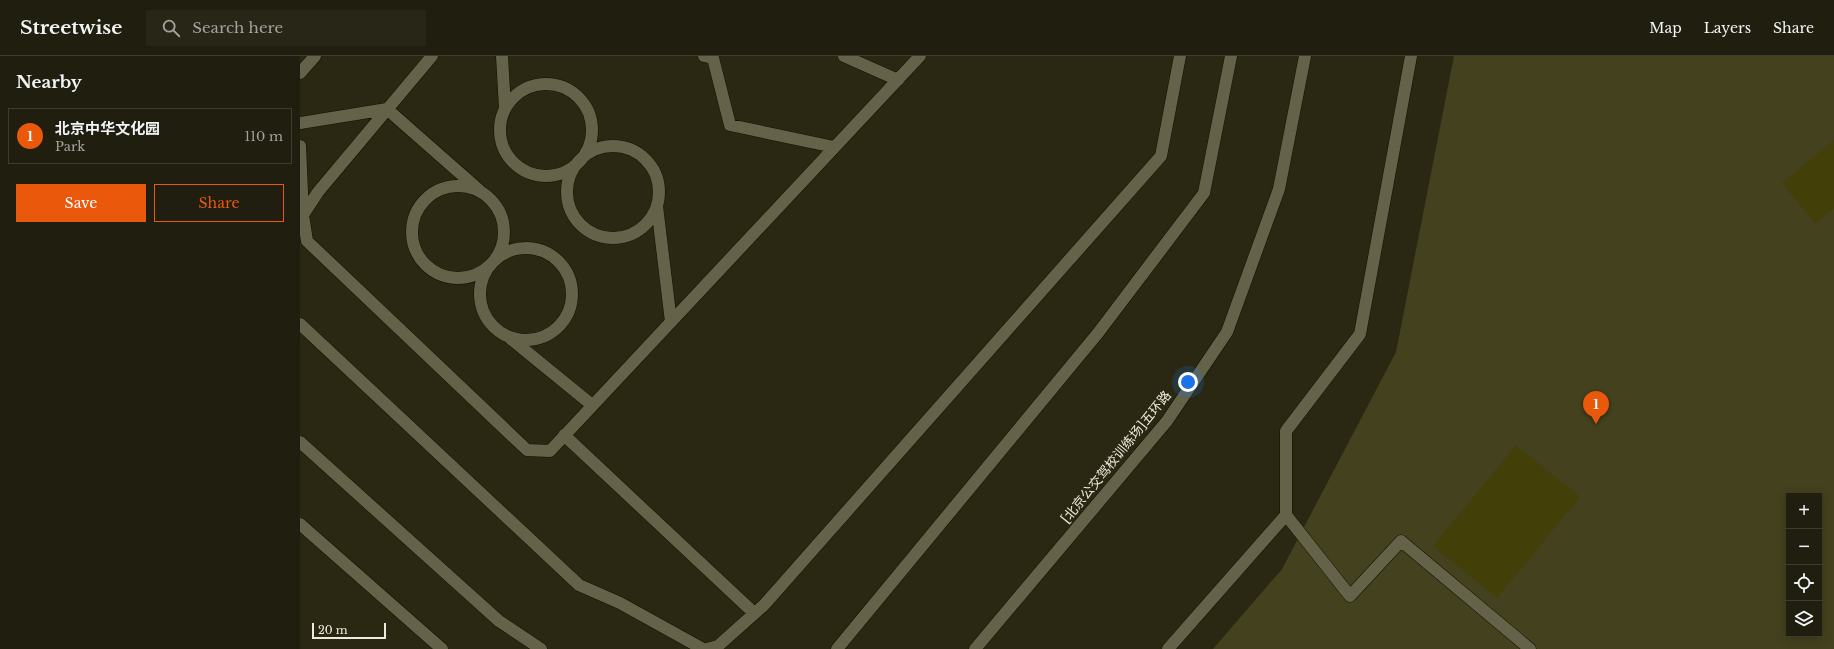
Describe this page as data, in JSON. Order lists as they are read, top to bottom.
{
  "streets": {
    "street": ["[北京公交驾校训练场]五环路"]
  },
  "scale_bar": "20 m",
  "page": {
    "header": "Streetwise",
    "search": "Search here",
    "nav": ["Map", "Layers", "Share"],
    "heading": "Nearby",
    "list": [
      {
        "mark": "1",
        "name": "北京中华文化园",
        "note": "Park",
        "value": "110 m"
      }
    ],
    "buttons": ["Save", "Share"],
    "pins": "1",
    "map_buttons": ["+", "−"],
    "scale": "20 m"
  }
}
